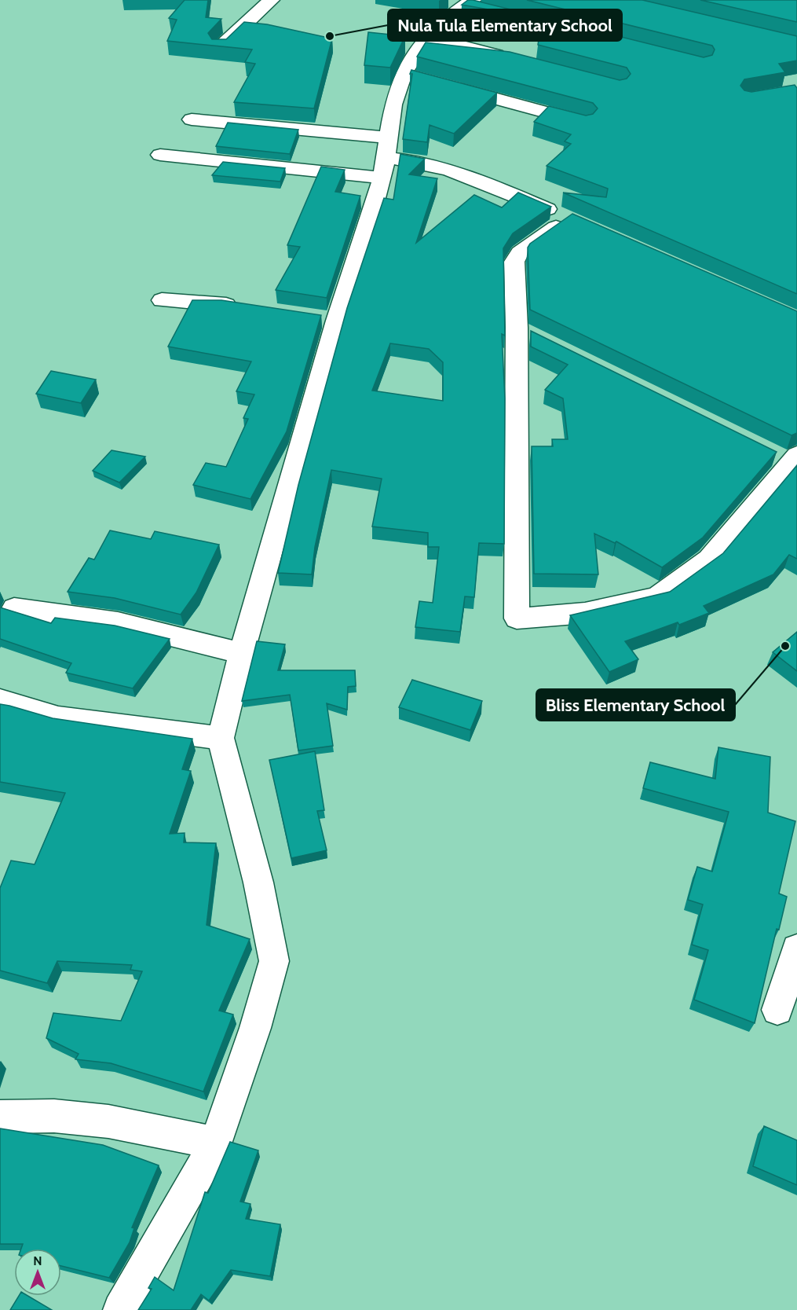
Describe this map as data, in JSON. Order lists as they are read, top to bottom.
{
  "places": ["Nula Tula Elementary School", "Bliss Elementary School"],
  "north": "top"
}
